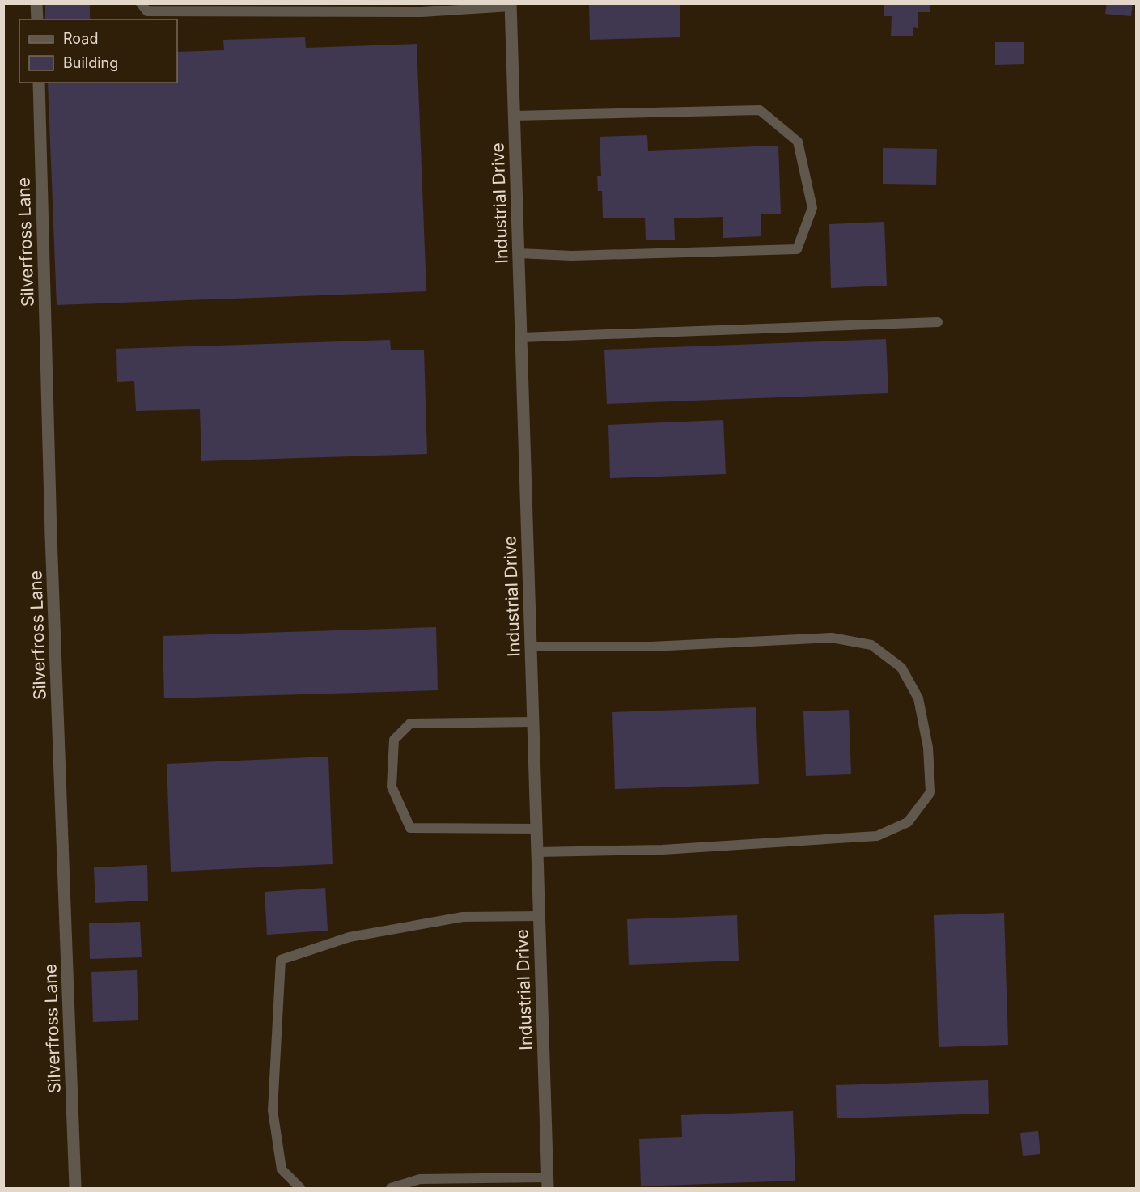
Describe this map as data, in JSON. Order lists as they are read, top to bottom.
{
  "streets": {
    "street": ["Industrial Drive", "Silverfross Lane"]
  },
  "legend": ["Road", "Building"]
}
